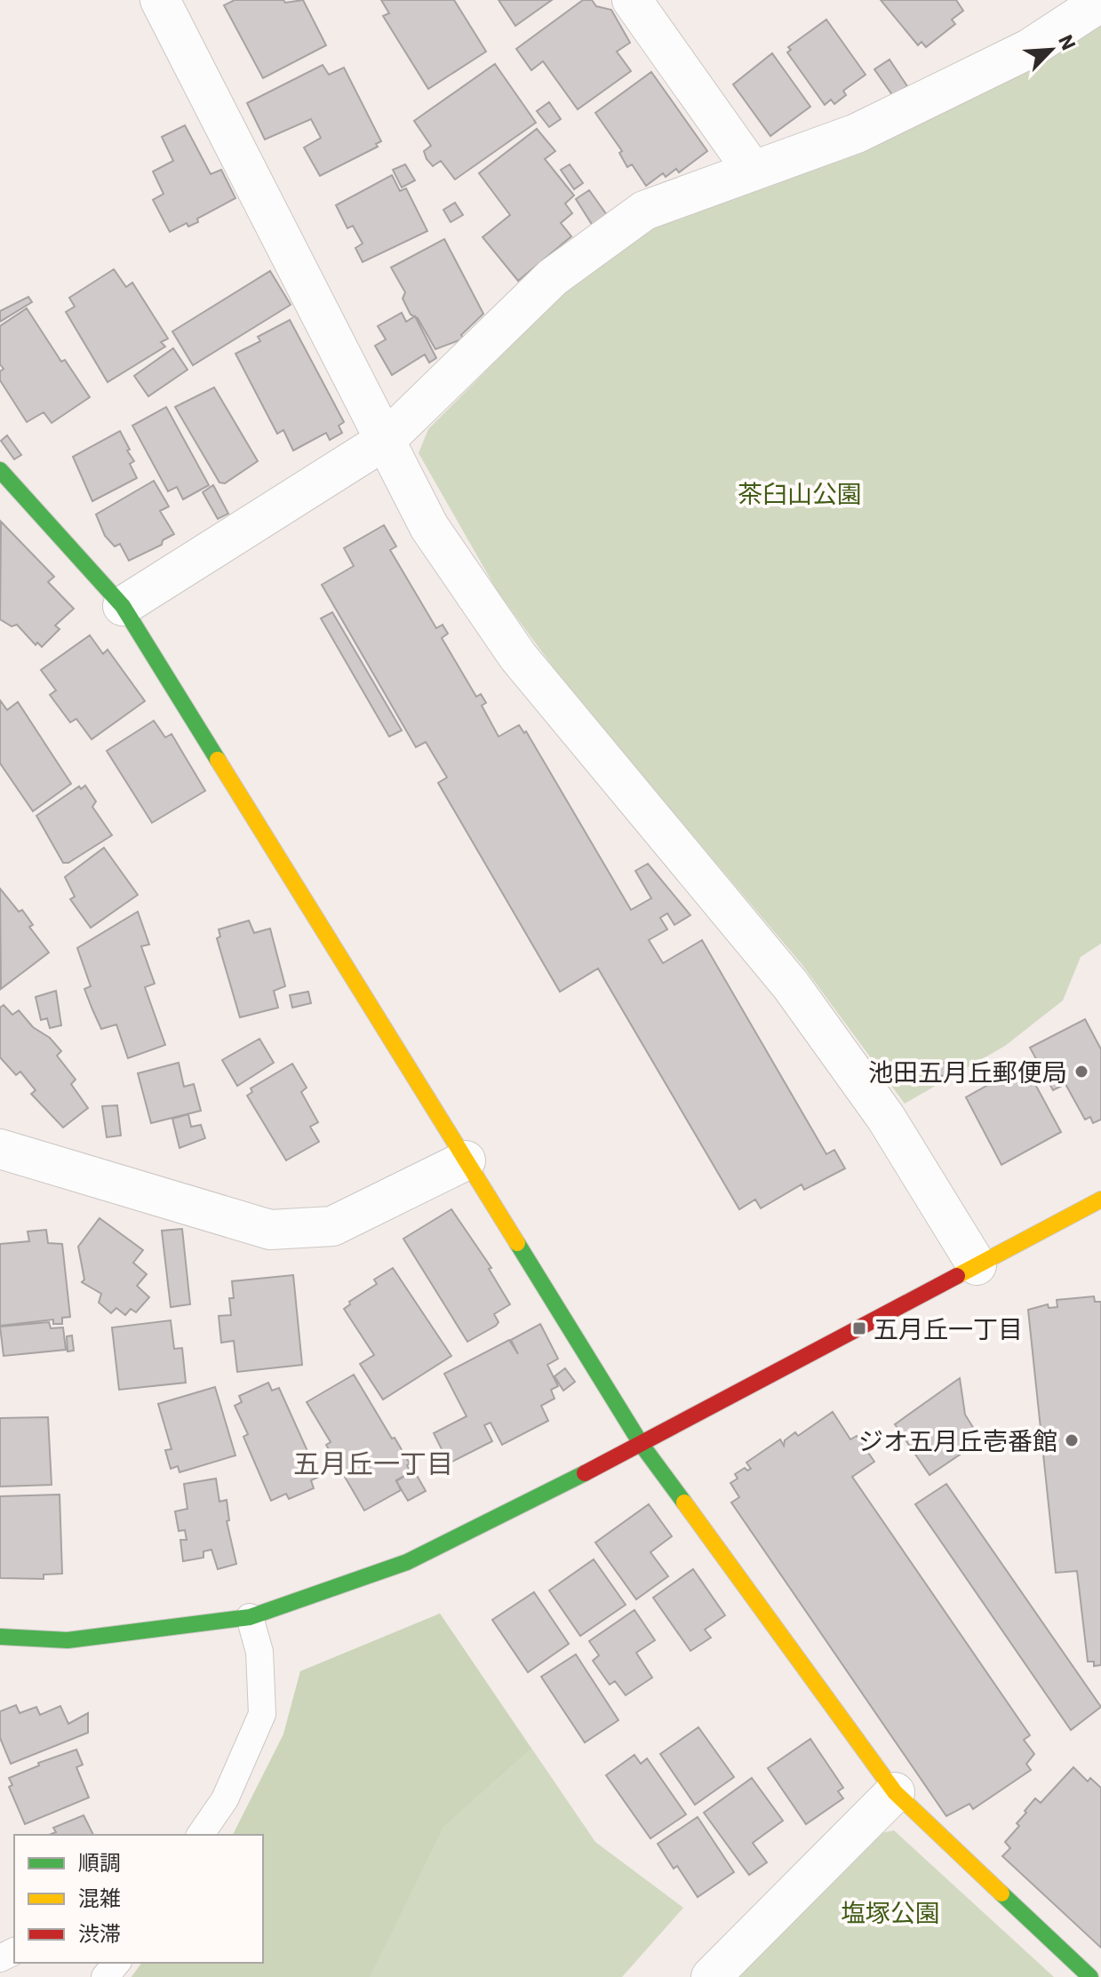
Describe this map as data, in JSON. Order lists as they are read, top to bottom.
{
  "districts": ["五月丘一丁目"],
  "parks": ["茶臼山公園", "塩塚公園"],
  "places": {
    "other": ["池田五月丘郵便局", "ジオ五月丘壱番館"],
    "transit": ["五月丘一丁目"]
  },
  "legend": ["順調", "混雑", "渋滞"],
  "north": "top right"
}
